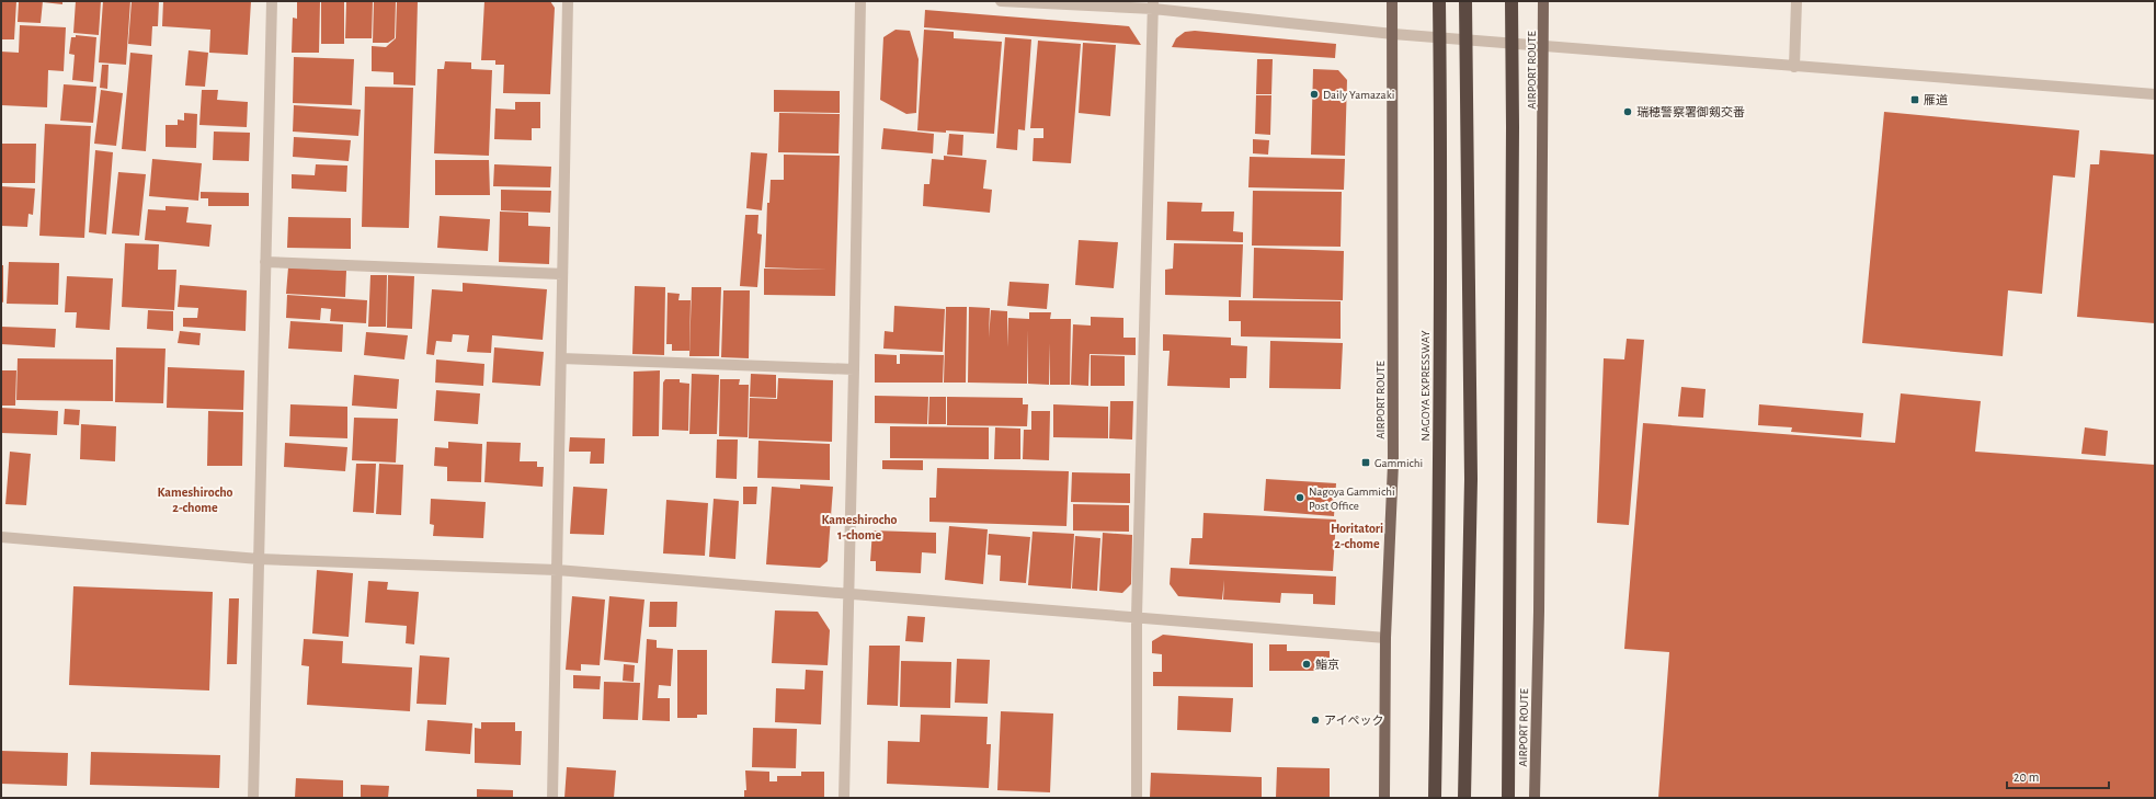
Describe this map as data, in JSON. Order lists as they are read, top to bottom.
{
  "streets": {
    "highway": ["NAGOYA EXPRESSWAY"],
    "main road": ["AIRPORT ROUTE"]
  },
  "districts": ["Kameshirocho 2-chome", "Kameshirocho 1-chome", "Horitatori 2-chome"],
  "places": {
    "other": [
      "Daily Yamazaki",
      "瑞穂警察署御剱交番",
      "Nagoya Gammichi Post Office",
      "鮨京",
      "アイペック"
    ],
    "transit": ["雁道", "Gammichi"]
  },
  "scale_bar": "20 m"
}
